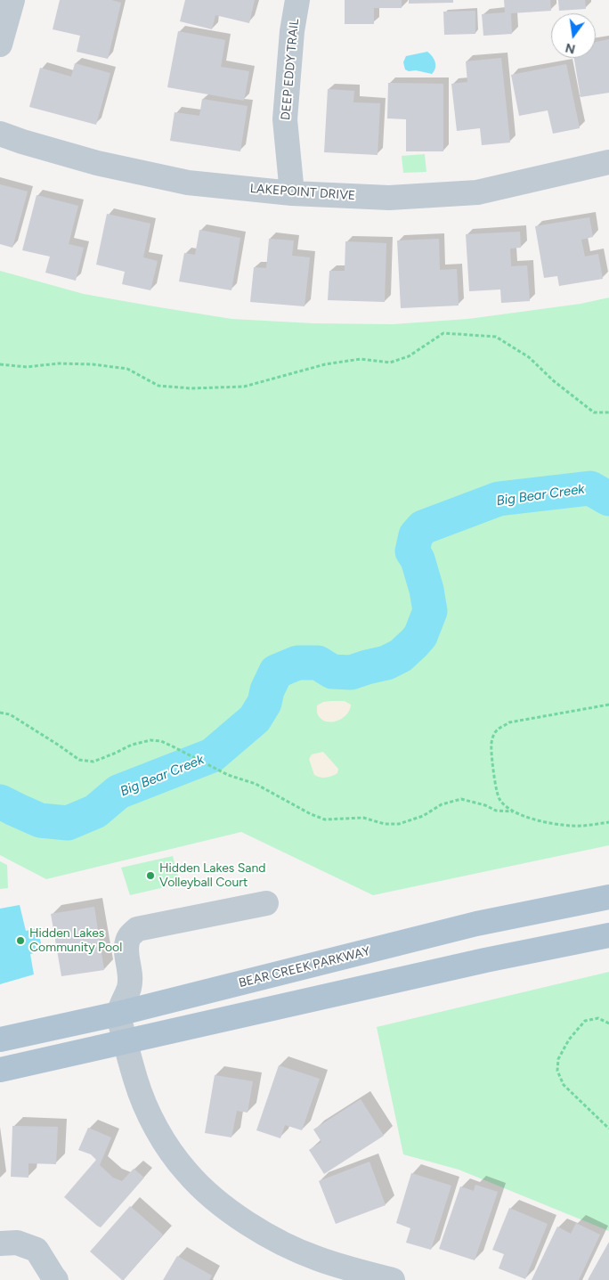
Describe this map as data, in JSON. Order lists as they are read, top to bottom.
{
  "streets": {
    "main road": ["BEAR CREEK PARKWAY"],
    "street": ["DEEP EDDY TRAIL", "LAKEPOINT DRIVE"]
  },
  "crossings": [
    ["DEEP EDDY TRAIL", "LAKEPOINT DRIVE"]
  ],
  "water": ["Big Bear Creek"],
  "places": ["Hidden Lakes Sand Volleyball Court", "Hidden Lakes Community Pool"],
  "north": "bottom"
}
